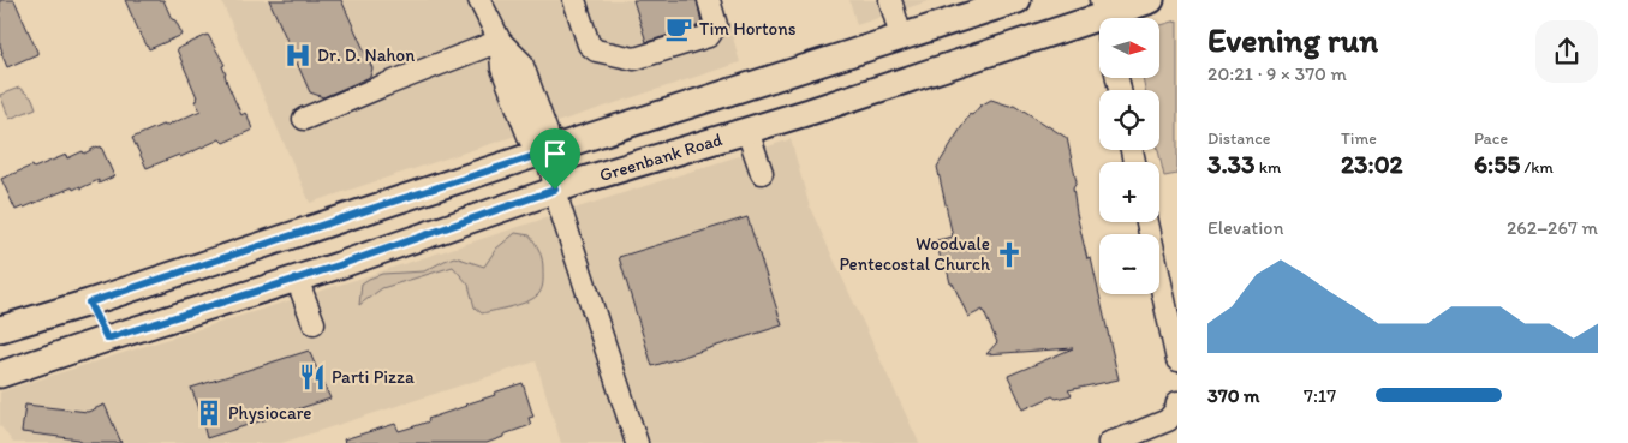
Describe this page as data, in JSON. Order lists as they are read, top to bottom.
{
  "streets": {
    "main road": ["Greenbank Road"]
  },
  "places": {
    "cafe": ["Tim Hortons"],
    "hospital": ["Dr. D. Nahon"],
    "church": ["Woodvale Pentecostal Church"],
    "restaurant": ["Parti Pizza"],
    "building": ["Physiocare"]
  },
  "north": "right",
  "page": {
    "heading": ["Evening run", "20:21 · 9 × 370 m"],
    "map_buttons": ["+", "−"],
    "stats": [
      ["Distance", "3.33 km"],
      ["Time", "23:02"],
      ["Pace", "6:55 /km"]
    ],
    "chart": ["Elevation", "262–267 m"],
    "list": [
      {
        "name": "370 m",
        "note": "7:17"
      }
    ]
  }
}
